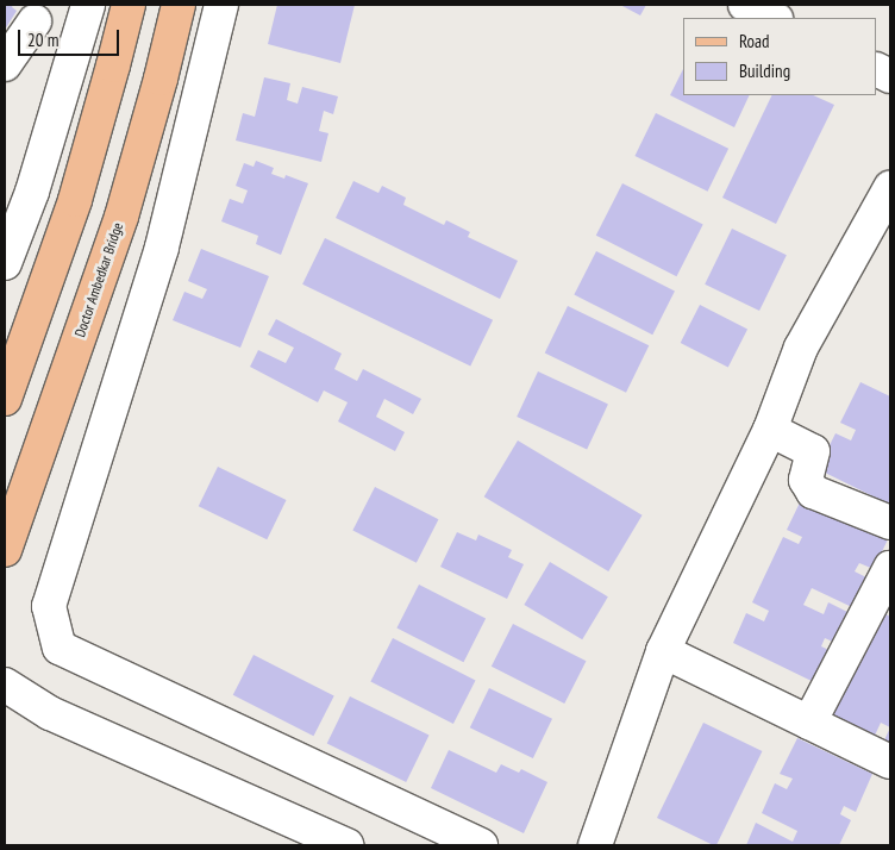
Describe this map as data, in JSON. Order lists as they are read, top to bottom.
{
  "streets": {
    "main road": ["Doctor Ambedkar Bridge"]
  },
  "legend": ["Road", "Building"],
  "scale_bar": "20 m"
}
